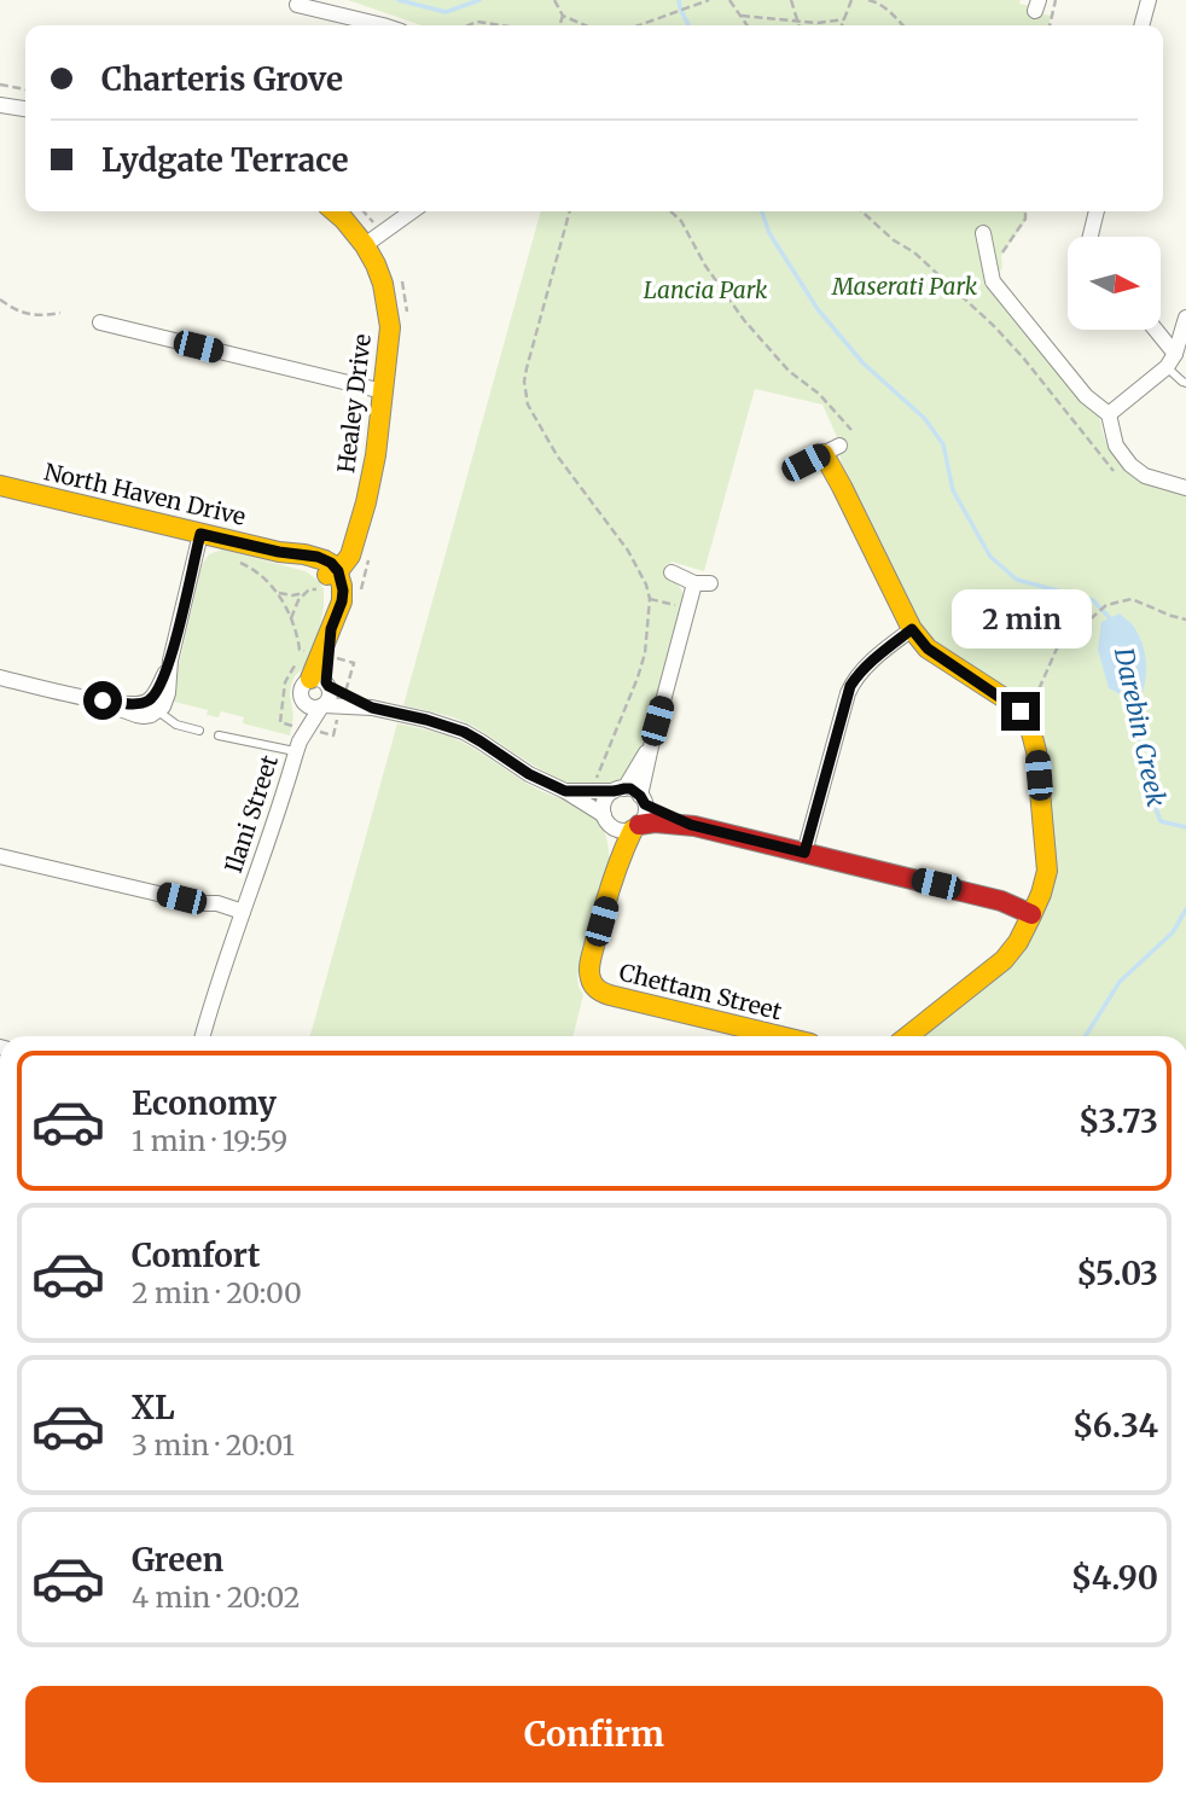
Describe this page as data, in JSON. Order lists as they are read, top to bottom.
{
  "streets": {
    "street": [
      "Healey Drive",
      "North Haven Drive",
      "Ilani Street",
      "Chettam Street"
    ]
  },
  "crossings": [
    ["Healey Drive", "North Haven Drive"],
    ["Healey Drive", "Ilani Street"]
  ],
  "water": ["Darebin Creek"],
  "parks": ["Maserati Park", "Lancia Park"],
  "north": "right",
  "page": {
    "banner": ["Charteris Grove", "Lydgate Terrace"],
    "bubble": "2 min",
    "list": [
      {
        "name": "Economy",
        "note": "1 min · 19:59",
        "value": "$3.73"
      },
      {
        "name": "Comfort",
        "note": "2 min · 20:00",
        "value": "$5.03"
      },
      {
        "name": "XL",
        "note": "3 min · 20:01",
        "value": "$6.34"
      },
      {
        "name": "Green",
        "note": "4 min · 20:02",
        "value": "$4.90"
      }
    ],
    "buttons": "Confirm"
  }
}
